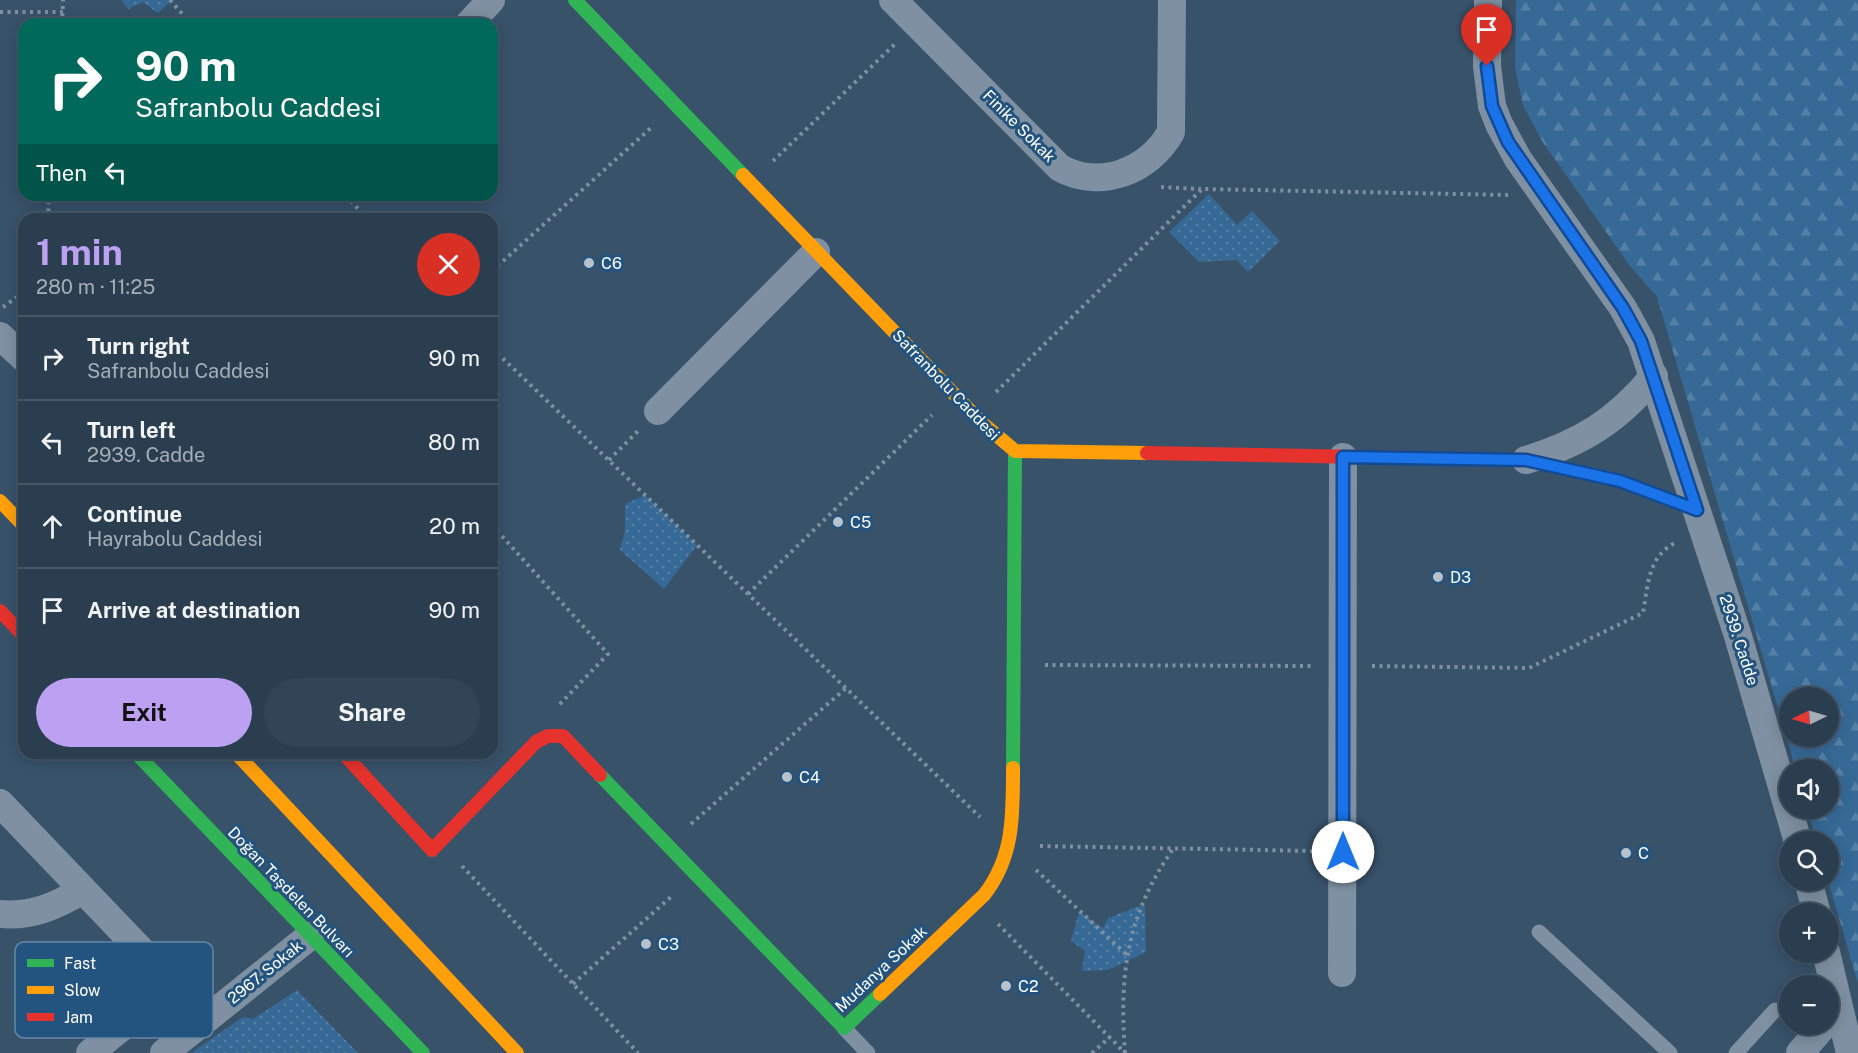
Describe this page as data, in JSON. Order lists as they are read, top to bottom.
{
  "streets": {
    "street": [
      "Finike Sokak",
      "Safranbolu Caddesi",
      "2939. Cadde",
      "Doğan Taşdelen Bulvarı",
      "Mudanya Sokak",
      "2967. Sokak"
    ]
  },
  "crossings": [
    ["Safranbolu Caddesi", "2939. Cadde"],
    ["Safranbolu Caddesi", "Mudanya Sokak"],
    ["Doğan Taşdelen Bulvarı", "2967. Sokak"]
  ],
  "places": [
    "C6",
    "C5",
    "D3",
    "C4",
    "C",
    "C3",
    "C2"
  ],
  "legend": ["Fast", "Slow", "Jam"],
  "north": "left",
  "page": {
    "turn": ["90 m", "Safranbolu Caddesi"],
    "then": "Then",
    "heading": ["1 min", "280 m · 11:25"],
    "list": [
      {
        "name": "Turn right",
        "note": "Safranbolu Caddesi",
        "value": "90 m"
      },
      {
        "name": "Turn left",
        "note": "2939. Cadde",
        "value": "80 m"
      },
      {
        "name": "Continue",
        "note": "Hayrabolu Caddesi",
        "value": "20 m"
      },
      {
        "name": "Arrive at destination",
        "value": "90 m"
      }
    ],
    "buttons": ["Exit", "Share"],
    "map_buttons": ["+", "−"]
  }
}
